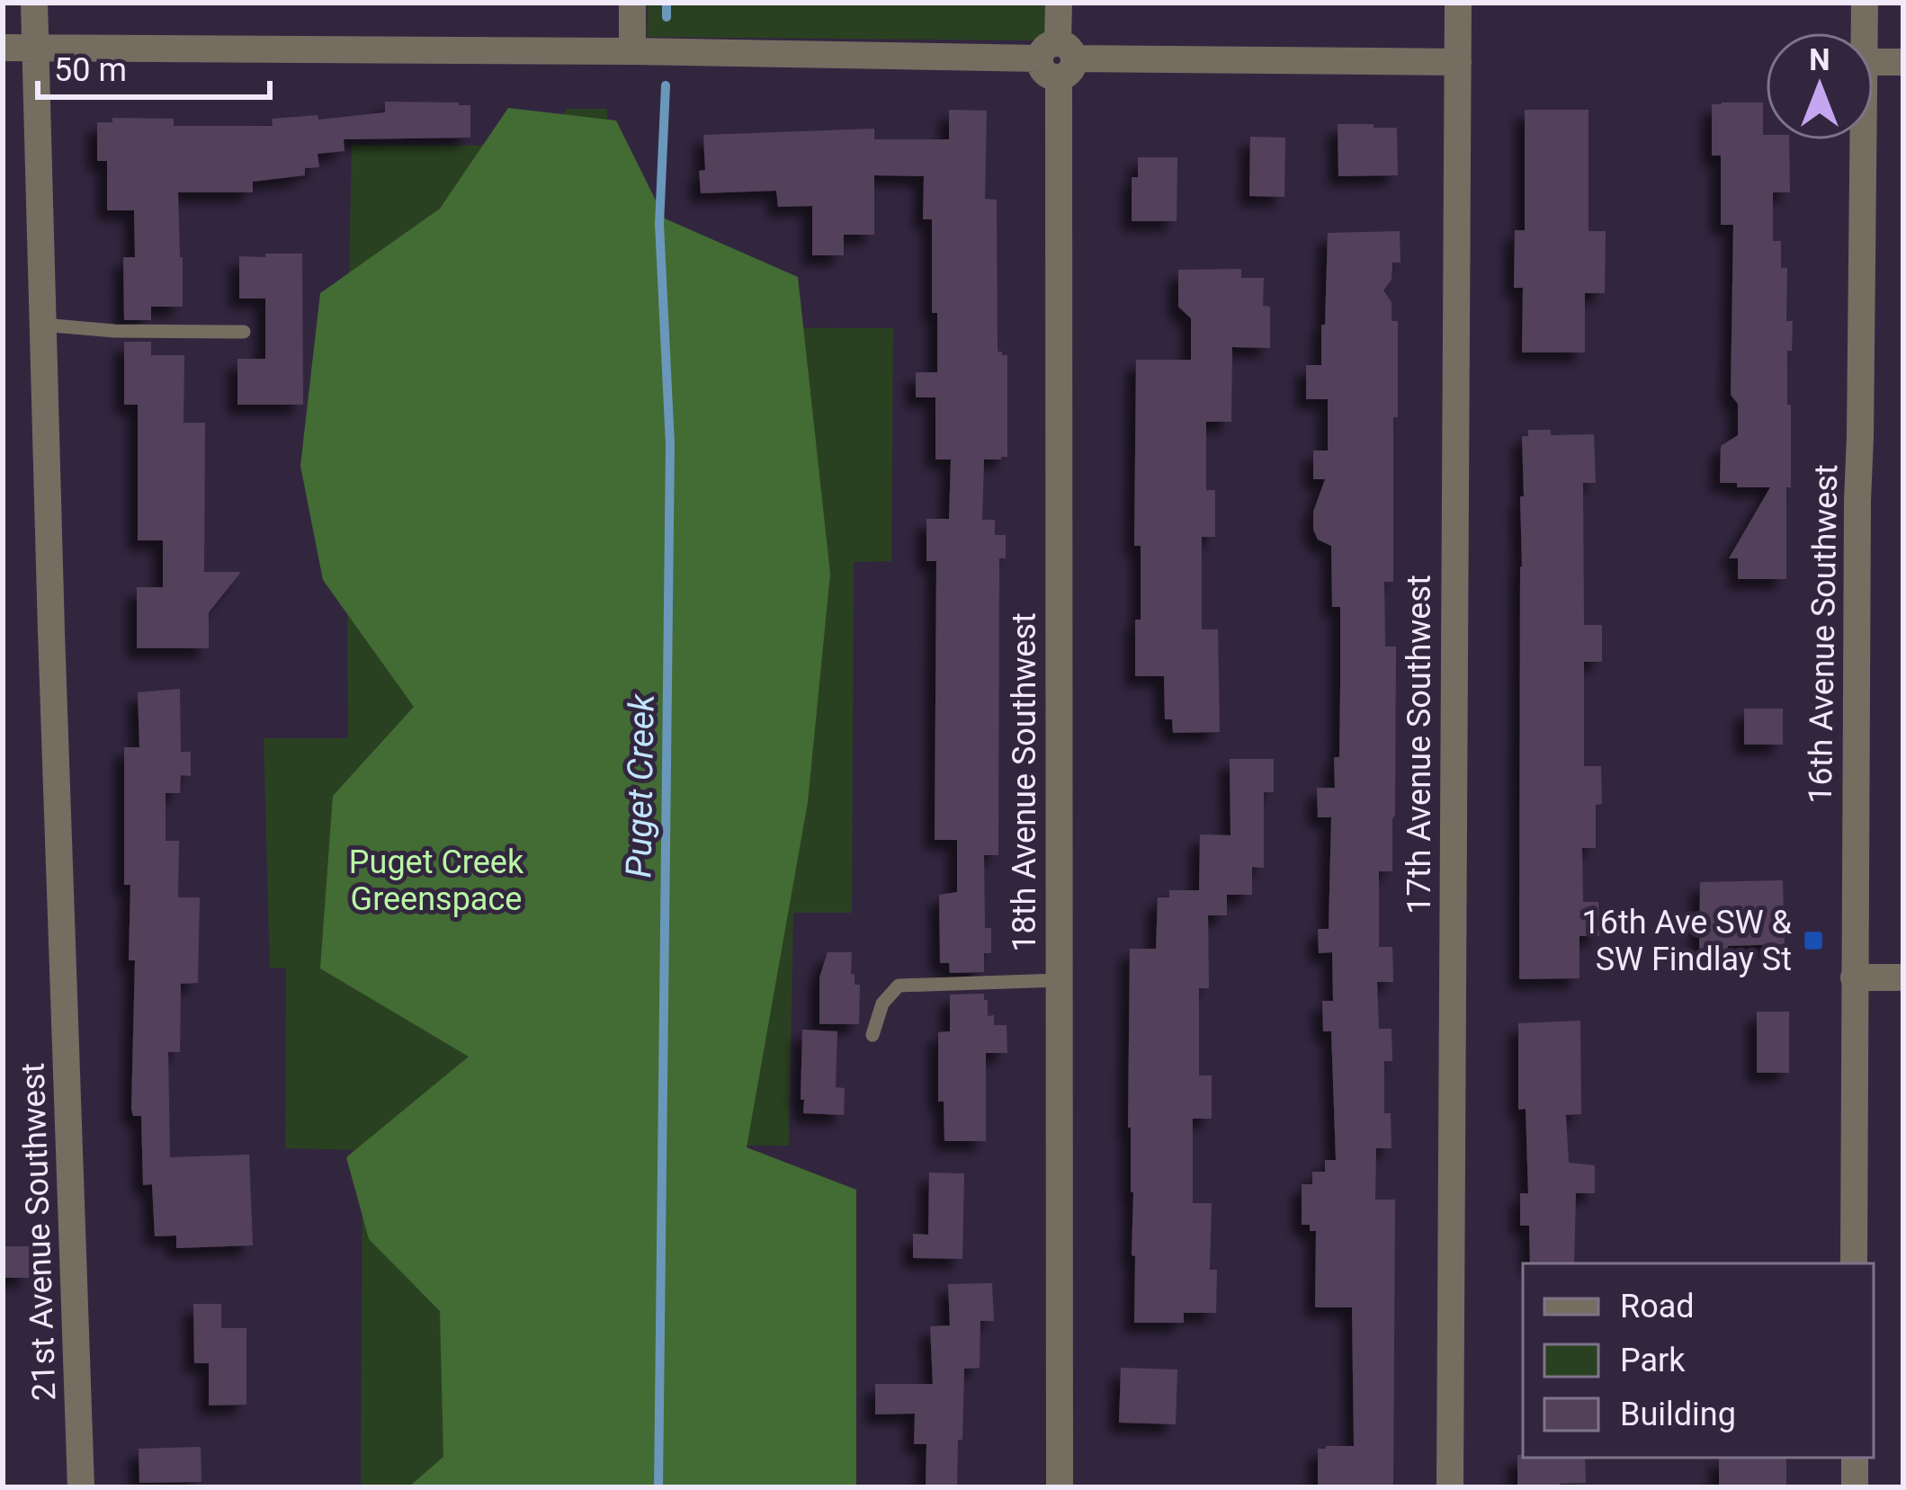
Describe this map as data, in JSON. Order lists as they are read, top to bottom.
{
  "streets": {
    "street": [
      "16th Avenue Southwest",
      "17th Avenue Southwest",
      "18th Avenue Southwest",
      "21st Avenue Southwest"
    ]
  },
  "water": ["Puget Creek"],
  "parks": ["Puget Creek Greenspace"],
  "places": {
    "transit": ["16th Ave SW & SW Findlay St"]
  },
  "legend": ["Road", "Park", "Building"],
  "scale_bar": "50 m",
  "north": "top"
}
